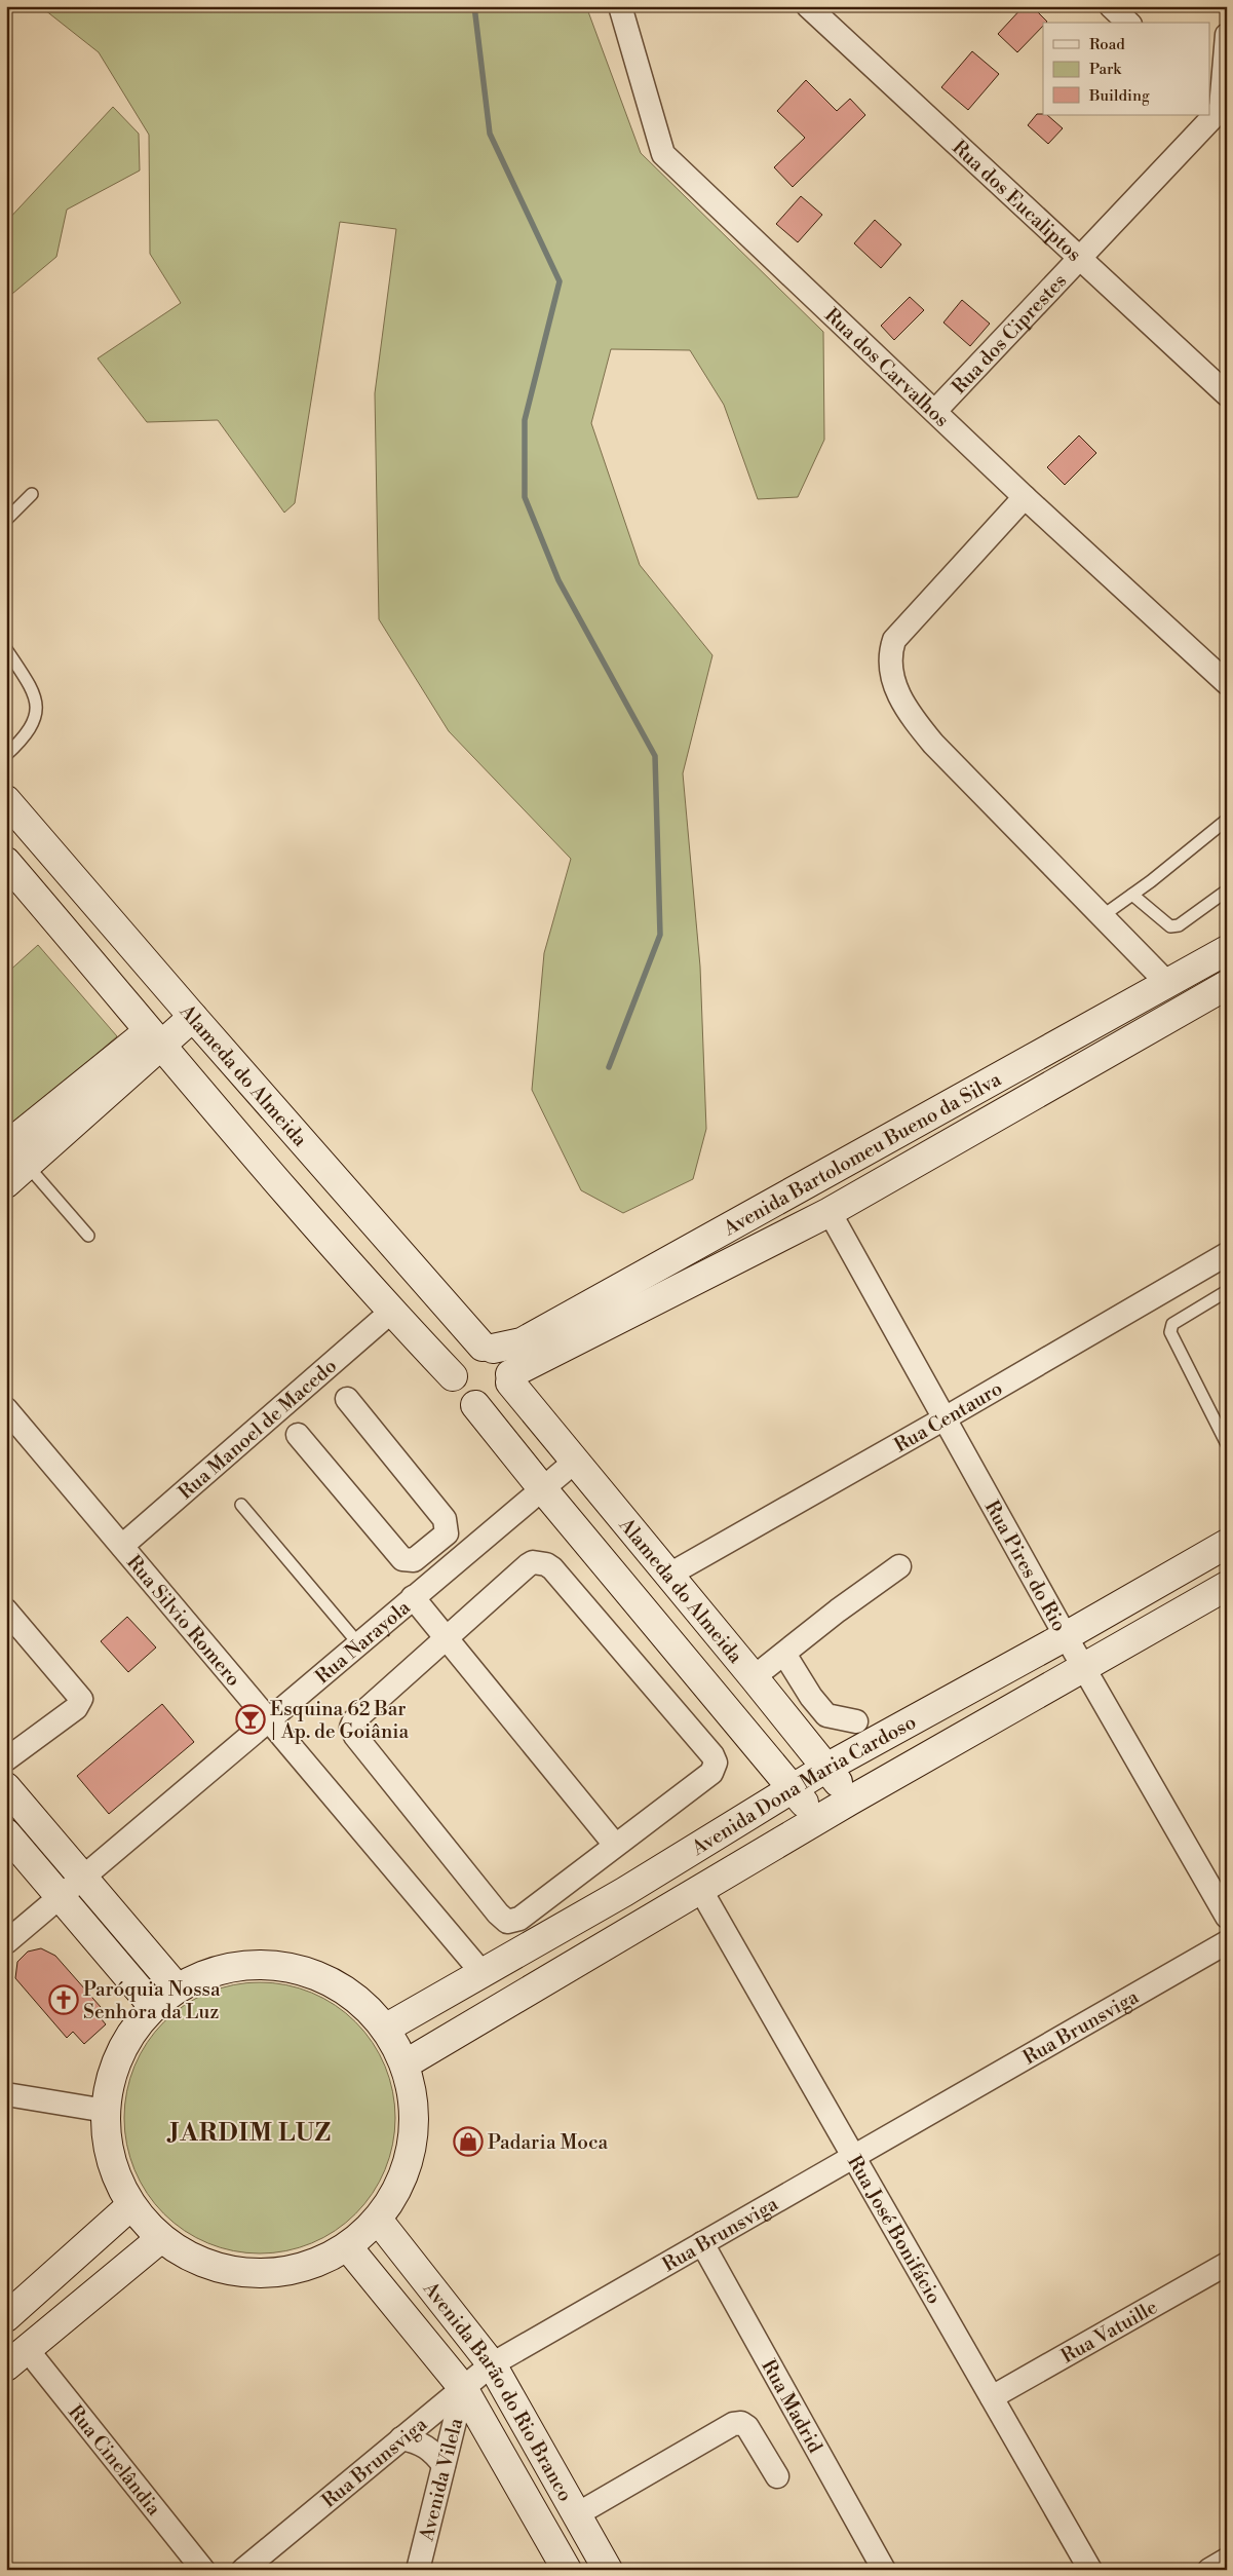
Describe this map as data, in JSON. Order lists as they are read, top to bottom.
{
  "streets": {
    "street": [
      "Rua dos Eucaliptos",
      "Rua dos Ciprestes",
      "Rua dos Carvalhos",
      "Alameda do Almeida",
      "Avenida Bartolomeu Bueno da Silva",
      "Rua Centauro",
      "Rua Manoel de Macedo",
      "Rua Pires do Rio",
      "Rua Silvio Romero",
      "Rua Narayola",
      "Avenida Dona Maria Cardoso",
      "Rua Brunsviga",
      "Rua José Bonifácio",
      "Rua Vatuille",
      "Avenida Barão do Rio Branco",
      "Rua Madrid",
      "Rua Cinelândia",
      "Avenida Vilela"
    ]
  },
  "crossings": [
    ["Rua dos Eucaliptos", "Rua dos Ciprestes"],
    ["Rua dos Ciprestes", "Rua dos Carvalhos"],
    ["Alameda do Almeida", "Avenida Bartolomeu Bueno da Silva"],
    ["Alameda do Almeida", "Rua Centauro"],
    ["Alameda do Almeida", "Rua Narayola"],
    ["Alameda do Almeida", "Avenida Dona Maria Cardoso"],
    ["Avenida Bartolomeu Bueno da Silva", "Rua Pires do Rio"],
    ["Rua Centauro", "Rua Pires do Rio"],
    ["Rua Manoel de Macedo", "Rua Silvio Romero"],
    ["Rua Pires do Rio", "Avenida Dona Maria Cardoso"],
    ["Rua Silvio Romero", "Rua Narayola"],
    ["Rua Silvio Romero", "Avenida Dona Maria Cardoso"],
    ["Avenida Dona Maria Cardoso", "Rua José Bonifácio"],
    ["Rua Brunsviga", "Rua José Bonifácio"],
    ["Rua Brunsviga", "Avenida Barão do Rio Branco"],
    ["Rua Brunsviga", "Rua Madrid"],
    ["Rua Brunsviga", "Avenida Vilela"],
    ["Rua José Bonifácio", "Rua Vatuille"],
    ["Avenida Barão do Rio Branco", "Avenida Vilela"]
  ],
  "districts": ["JARDIM LUZ"],
  "places": {
    "bar": ["Esquina 62 Bar | Ap. de Goiânia"],
    "church": ["Paróquia Nossa Senhora da Luz"],
    "shop": ["Padaria Moca"]
  },
  "legend": ["Road", "Park", "Building"]
}
